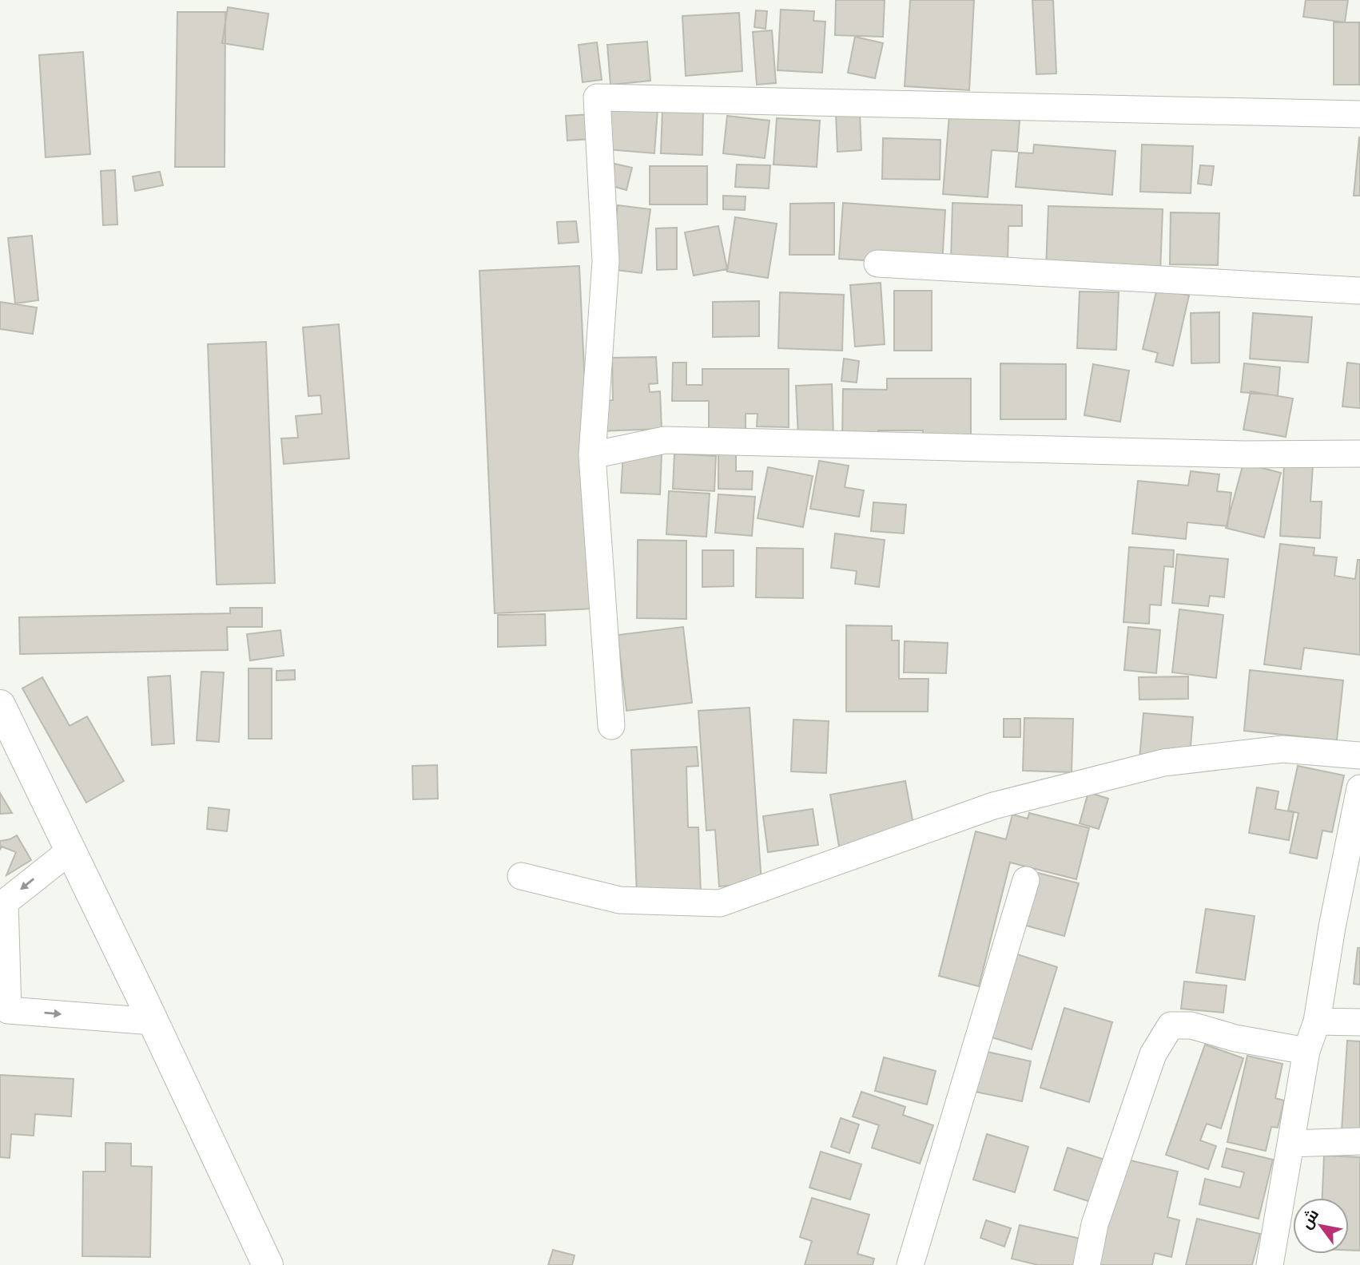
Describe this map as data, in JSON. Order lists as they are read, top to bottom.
{
  "north": "top left"
}
